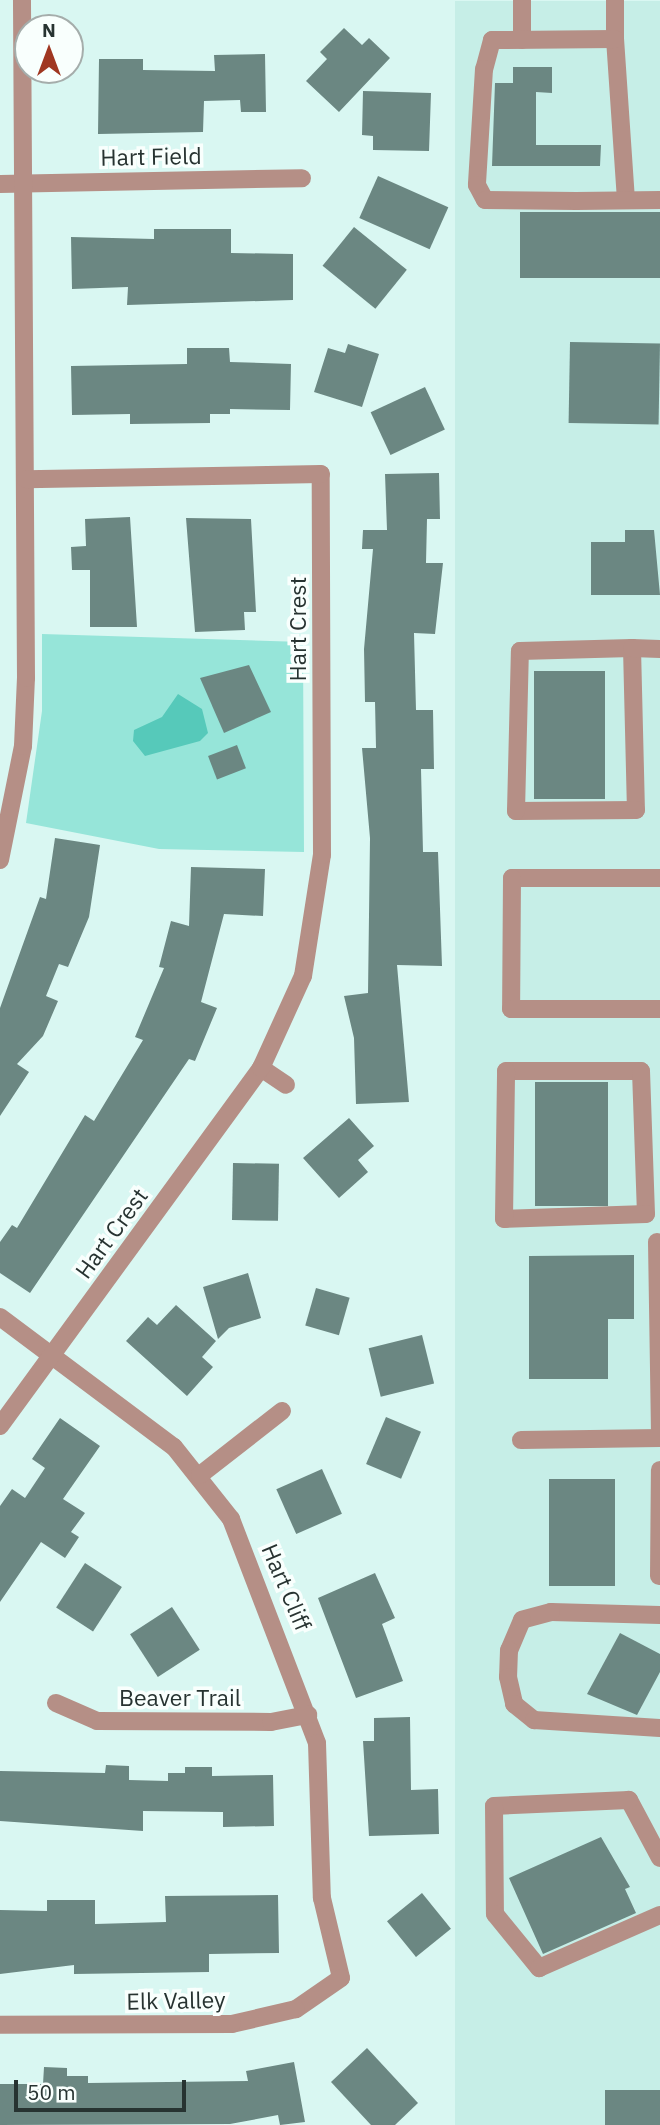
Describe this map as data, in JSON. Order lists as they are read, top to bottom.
{
  "streets": {
    "street": [
      "Hart Field",
      "Hart Crest",
      "Hart Cliff",
      "Beaver Trail",
      "Elk Valley"
    ]
  },
  "crossings": [
    ["Hart Crest", "Hart Cliff"],
    ["Hart Cliff", "Beaver Trail"],
    ["Hart Cliff", "Elk Valley"]
  ],
  "scale_bar": "50 m",
  "north": "top"
}
